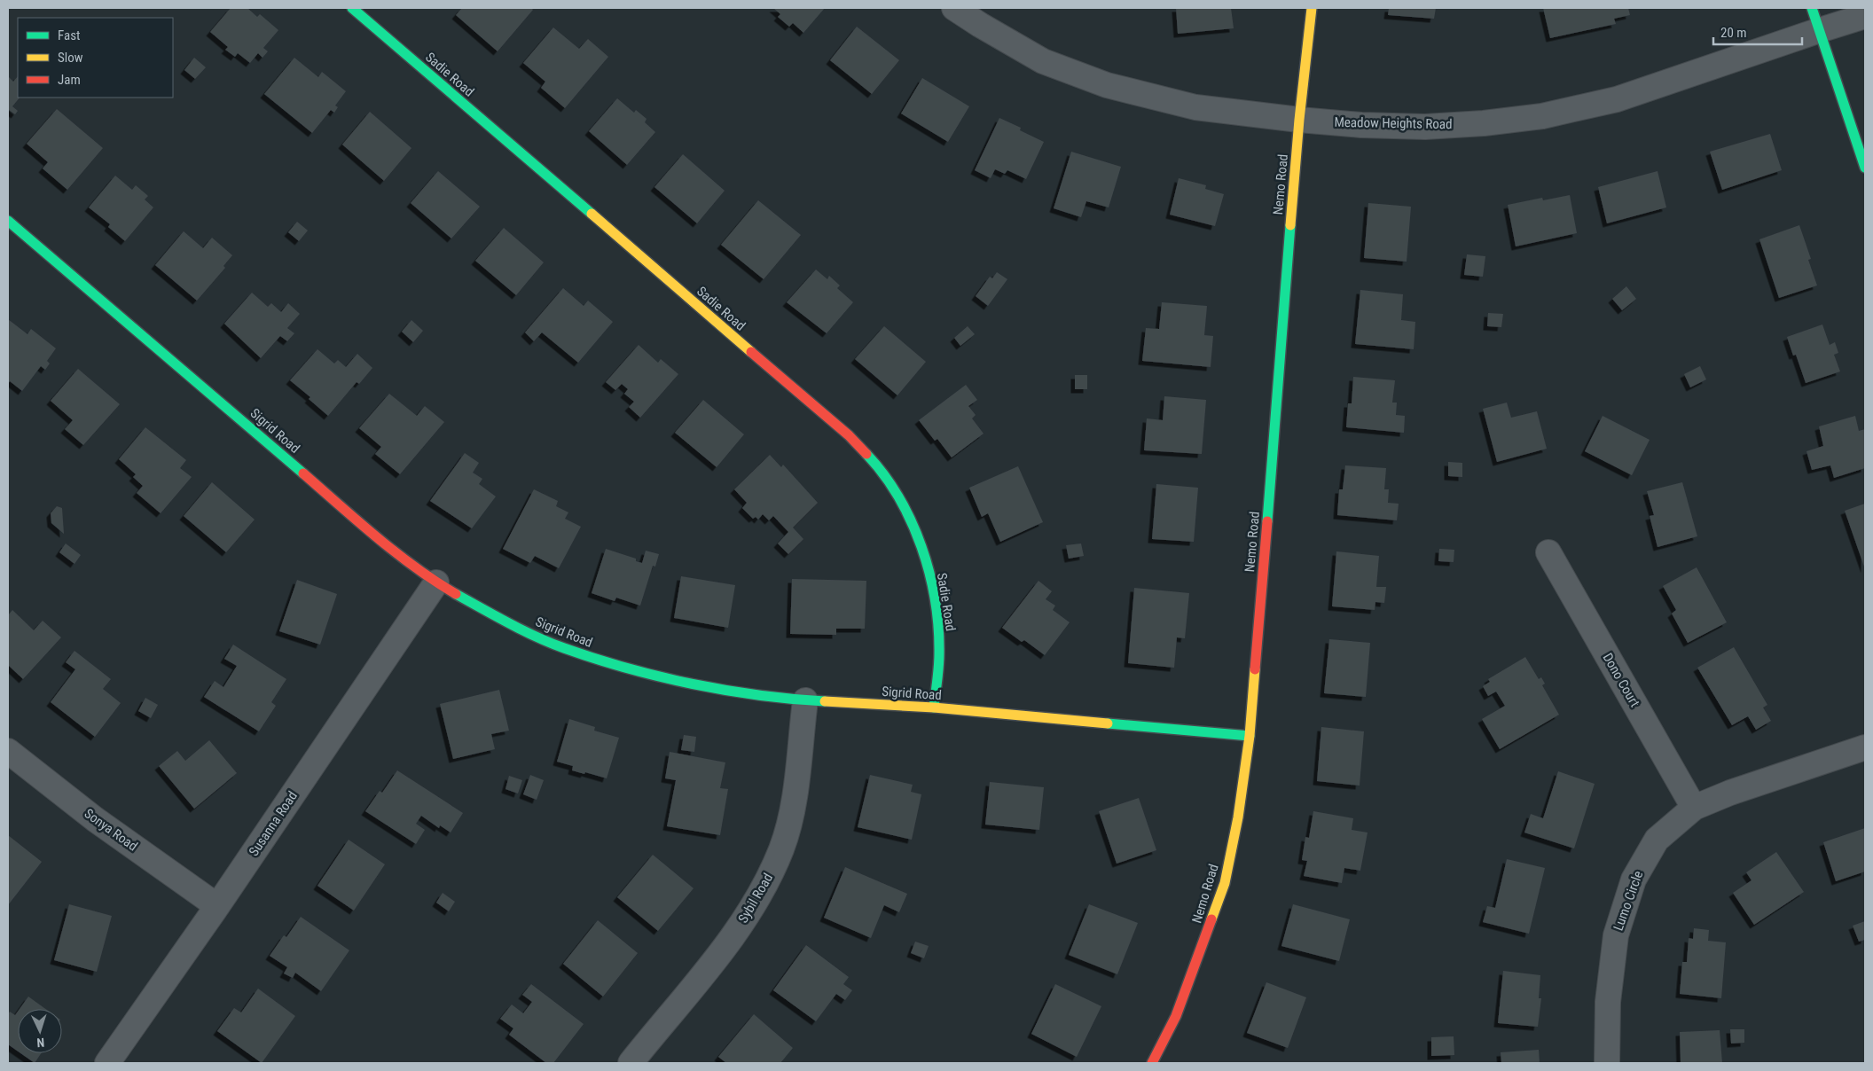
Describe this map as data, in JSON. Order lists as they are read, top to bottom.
{
  "streets": {
    "street": [
      "Sadie Road",
      "Meadow Heights Road",
      "Nemo Road",
      "Sigrid Road",
      "Dono Court",
      "Susanna Road",
      "Sonya Road",
      "Sybil Road",
      "Lumo Circle"
    ]
  },
  "crossings": [
    ["Sadie Road", "Sigrid Road"],
    ["Meadow Heights Road", "Nemo Road"],
    ["Nemo Road", "Sigrid Road"],
    ["Sigrid Road", "Susanna Road"],
    ["Sigrid Road", "Sybil Road"],
    ["Dono Court", "Lumo Circle"],
    ["Susanna Road", "Sonya Road"]
  ],
  "legend": ["Fast", "Slow", "Jam"],
  "scale_bar": "20 m",
  "north": "bottom"
}
